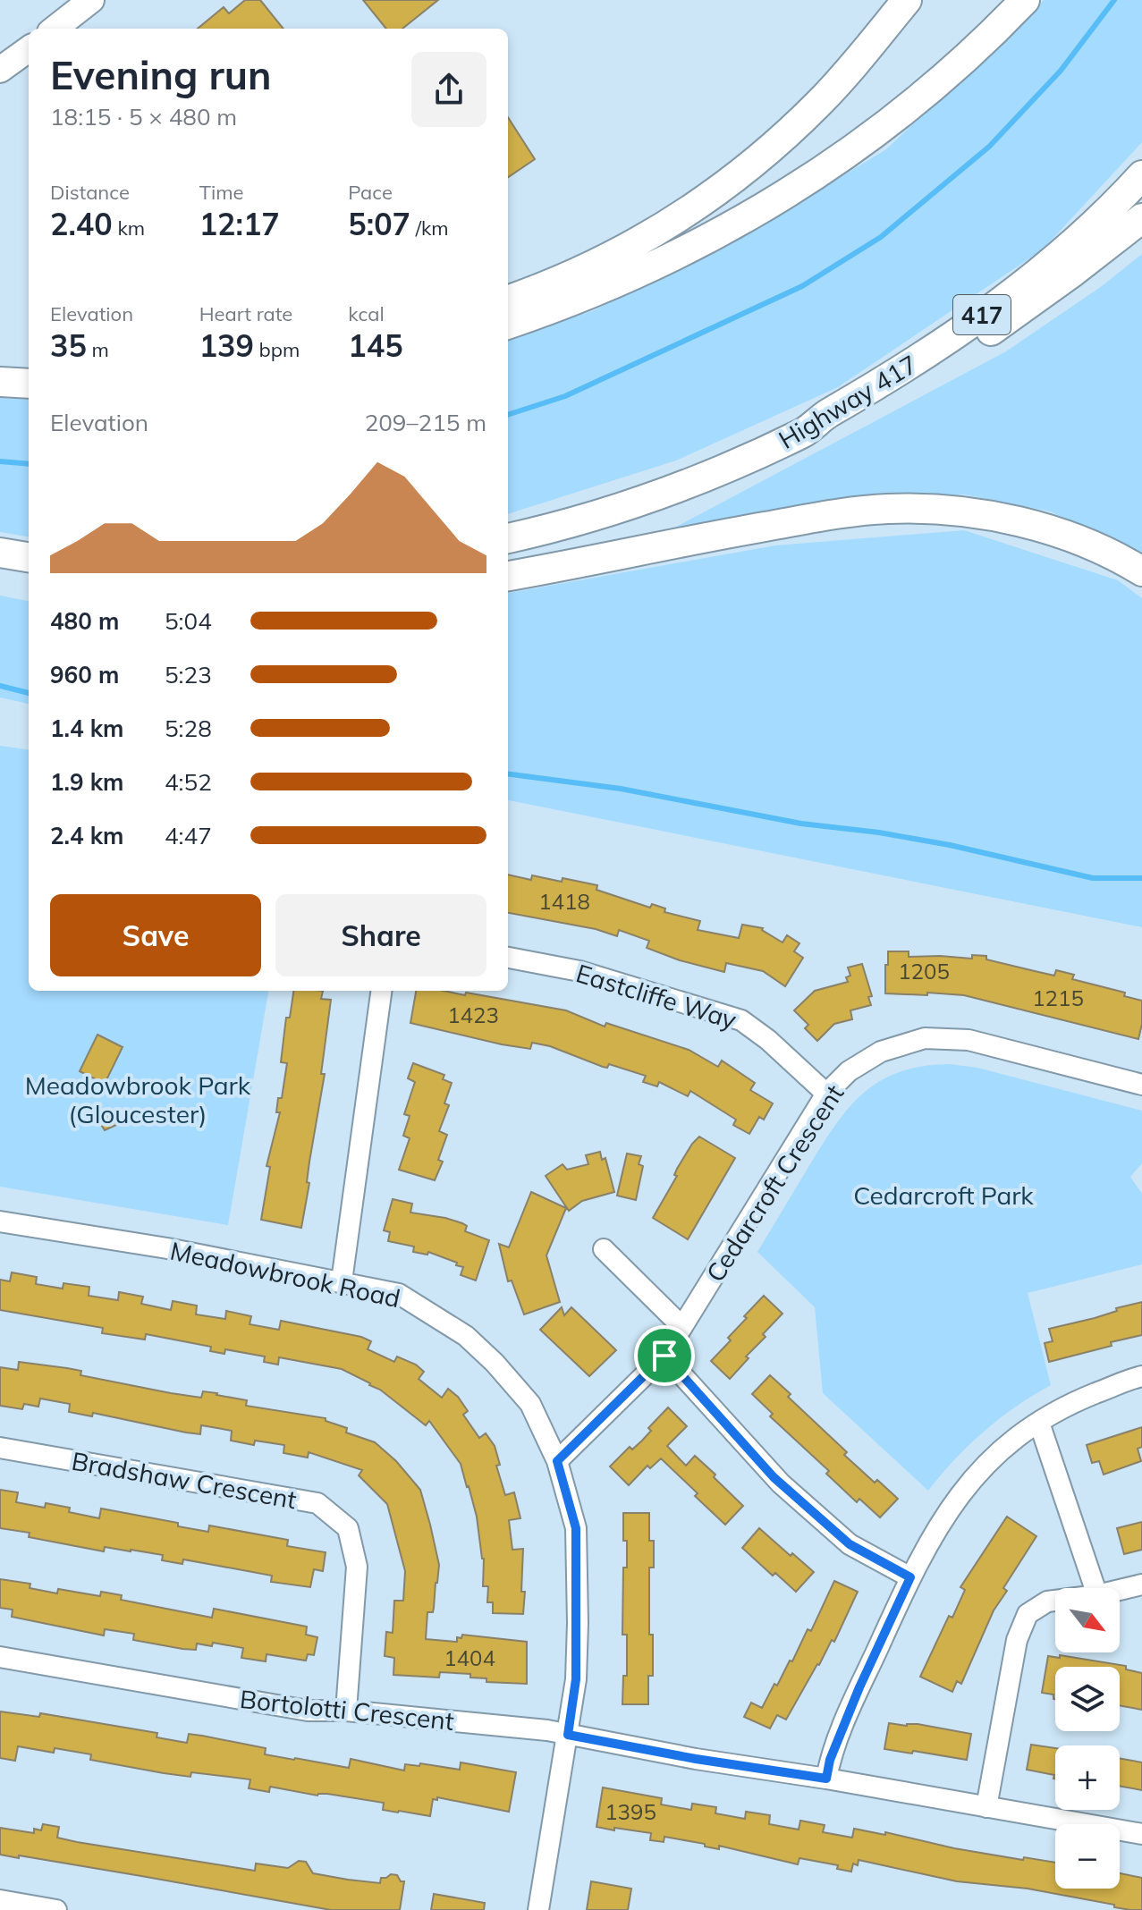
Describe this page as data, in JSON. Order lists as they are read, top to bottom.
{
  "streets": {
    "highway": ["417", "Highway 417"],
    "street": [
      "Eastcliffe Way",
      "Cedarcroft Crescent",
      "Meadowbrook Road",
      "Bradshaw Crescent",
      "Bortolotti Crescent"
    ]
  },
  "crossings": [
    ["Eastcliffe Way", "Cedarcroft Crescent"],
    ["Cedarcroft Crescent", "Meadowbrook Road"],
    ["Meadowbrook Road", "Bortolotti Crescent"],
    ["Bradshaw Crescent", "Bortolotti Crescent"]
  ],
  "parks": ["Meadowbrook Park (Gloucester)", "Cedarcroft Park"],
  "house_numbers": [
    "1418",
    "1205",
    "1215",
    "1423",
    "1404",
    "1395"
  ],
  "north": "bottom right",
  "page": {
    "heading": ["Evening run", "18:15 · 5 × 480 m"],
    "stats": [
      ["Distance", "2.40 km"],
      ["Time", "12:17"],
      ["Pace", "5:07 /km"],
      ["Elevation", "35 m"],
      ["Heart rate", "139 bpm"],
      ["kcal", "145"]
    ],
    "chart": ["Elevation", "209–215 m"],
    "list": [
      {
        "name": "480 m",
        "note": "5:04"
      },
      {
        "name": "960 m",
        "note": "5:23"
      },
      {
        "name": "1.4 km",
        "note": "5:28"
      },
      {
        "name": "1.9 km",
        "note": "4:52"
      },
      {
        "name": "2.4 km",
        "note": "4:47"
      }
    ],
    "buttons": ["Save", "Share"],
    "map_buttons": ["+", "−"]
  }
}
